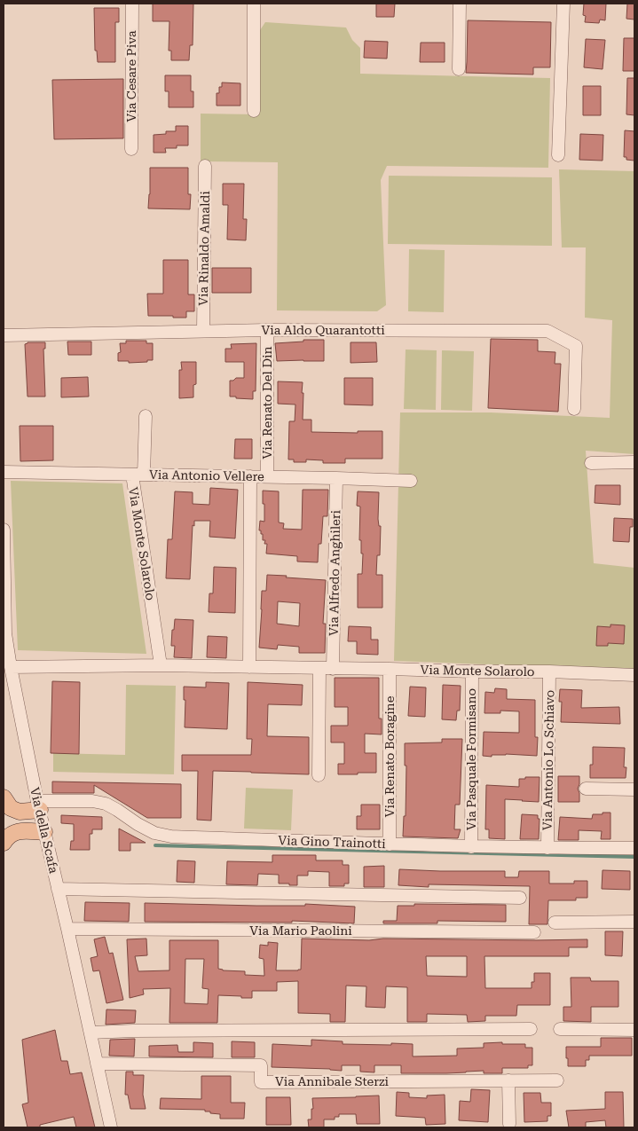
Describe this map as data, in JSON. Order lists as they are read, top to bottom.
{
  "streets": {
    "street": [
      "Via Cesare Piva",
      "Via Rinaldo Amaldi",
      "Via Aldo Quarantotti",
      "Via Renato Del Din",
      "Via Antonio Vellere",
      "Via Monte Solarolo",
      "Via Alfredo Anghileri",
      "Via Renato Boragine",
      "Via Pasquale Formisano",
      "Via Antonio Lo Schiavo",
      "Via della Scafa",
      "Via Gino Trainotti",
      "Via Mario Paolini",
      "Via Annibale Sterzi"
    ]
  },
  "crossings": [
    ["Via Rinaldo Amaldi", "Via Aldo Quarantotti"],
    ["Via Aldo Quarantotti", "Via Renato Del Din"],
    ["Via Renato Del Din", "Via Antonio Vellere"],
    ["Via Antonio Vellere", "Via Monte Solarolo"],
    ["Via Antonio Vellere", "Via Alfredo Anghileri"],
    ["Via Monte Solarolo", "Via Alfredo Anghileri"],
    ["Via Monte Solarolo", "Via Renato Boragine"],
    ["Via Monte Solarolo", "Via Pasquale Formisano"],
    ["Via Monte Solarolo", "Via Antonio Lo Schiavo"],
    ["Via Monte Solarolo", "Via della Scafa"],
    ["Via Renato Boragine", "Via Gino Trainotti"],
    ["Via Pasquale Formisano", "Via Gino Trainotti"],
    ["Via Antonio Lo Schiavo", "Via Gino Trainotti"],
    ["Via della Scafa", "Via Gino Trainotti"],
    ["Via della Scafa", "Via Mario Paolini"],
    ["Via della Scafa", "Via Annibale Sterzi"]
  ]
}
